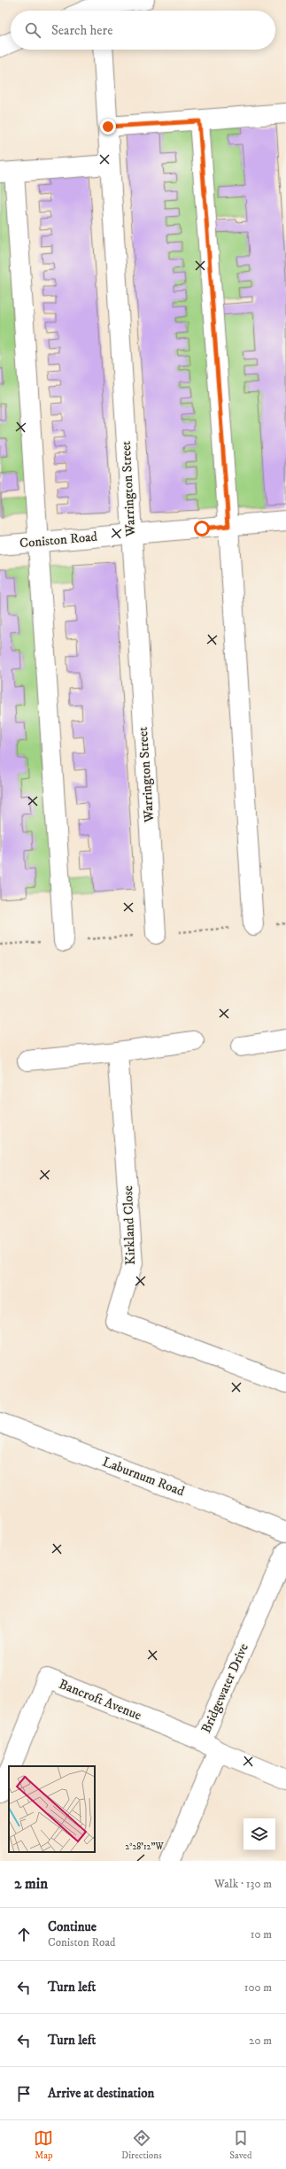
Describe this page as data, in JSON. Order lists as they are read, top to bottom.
{
  "streets": {
    "street": [
      "Warrington Street",
      "Coniston Road",
      "Kirkland Close",
      "Laburnum Road",
      "Bridgewater Drive",
      "Bancroft Avenue"
    ]
  },
  "crossings": [
    ["Warrington Street", "Coniston Road"],
    ["Bridgewater Drive", "Bancroft Avenue"]
  ],
  "page": {
    "search": "Search here",
    "heading": ["2 min", "Walk · 130 m"],
    "list": [
      ["Continue", "Coniston Road", "10 m"],
      ["Turn left", "100 m"],
      ["Turn left", "20 m"],
      "Arrive at destination"
    ],
    "nav": ["Map", "Directions", "Saved"]
  },
  "coordinates": ["2°28'12\"W"]
}
